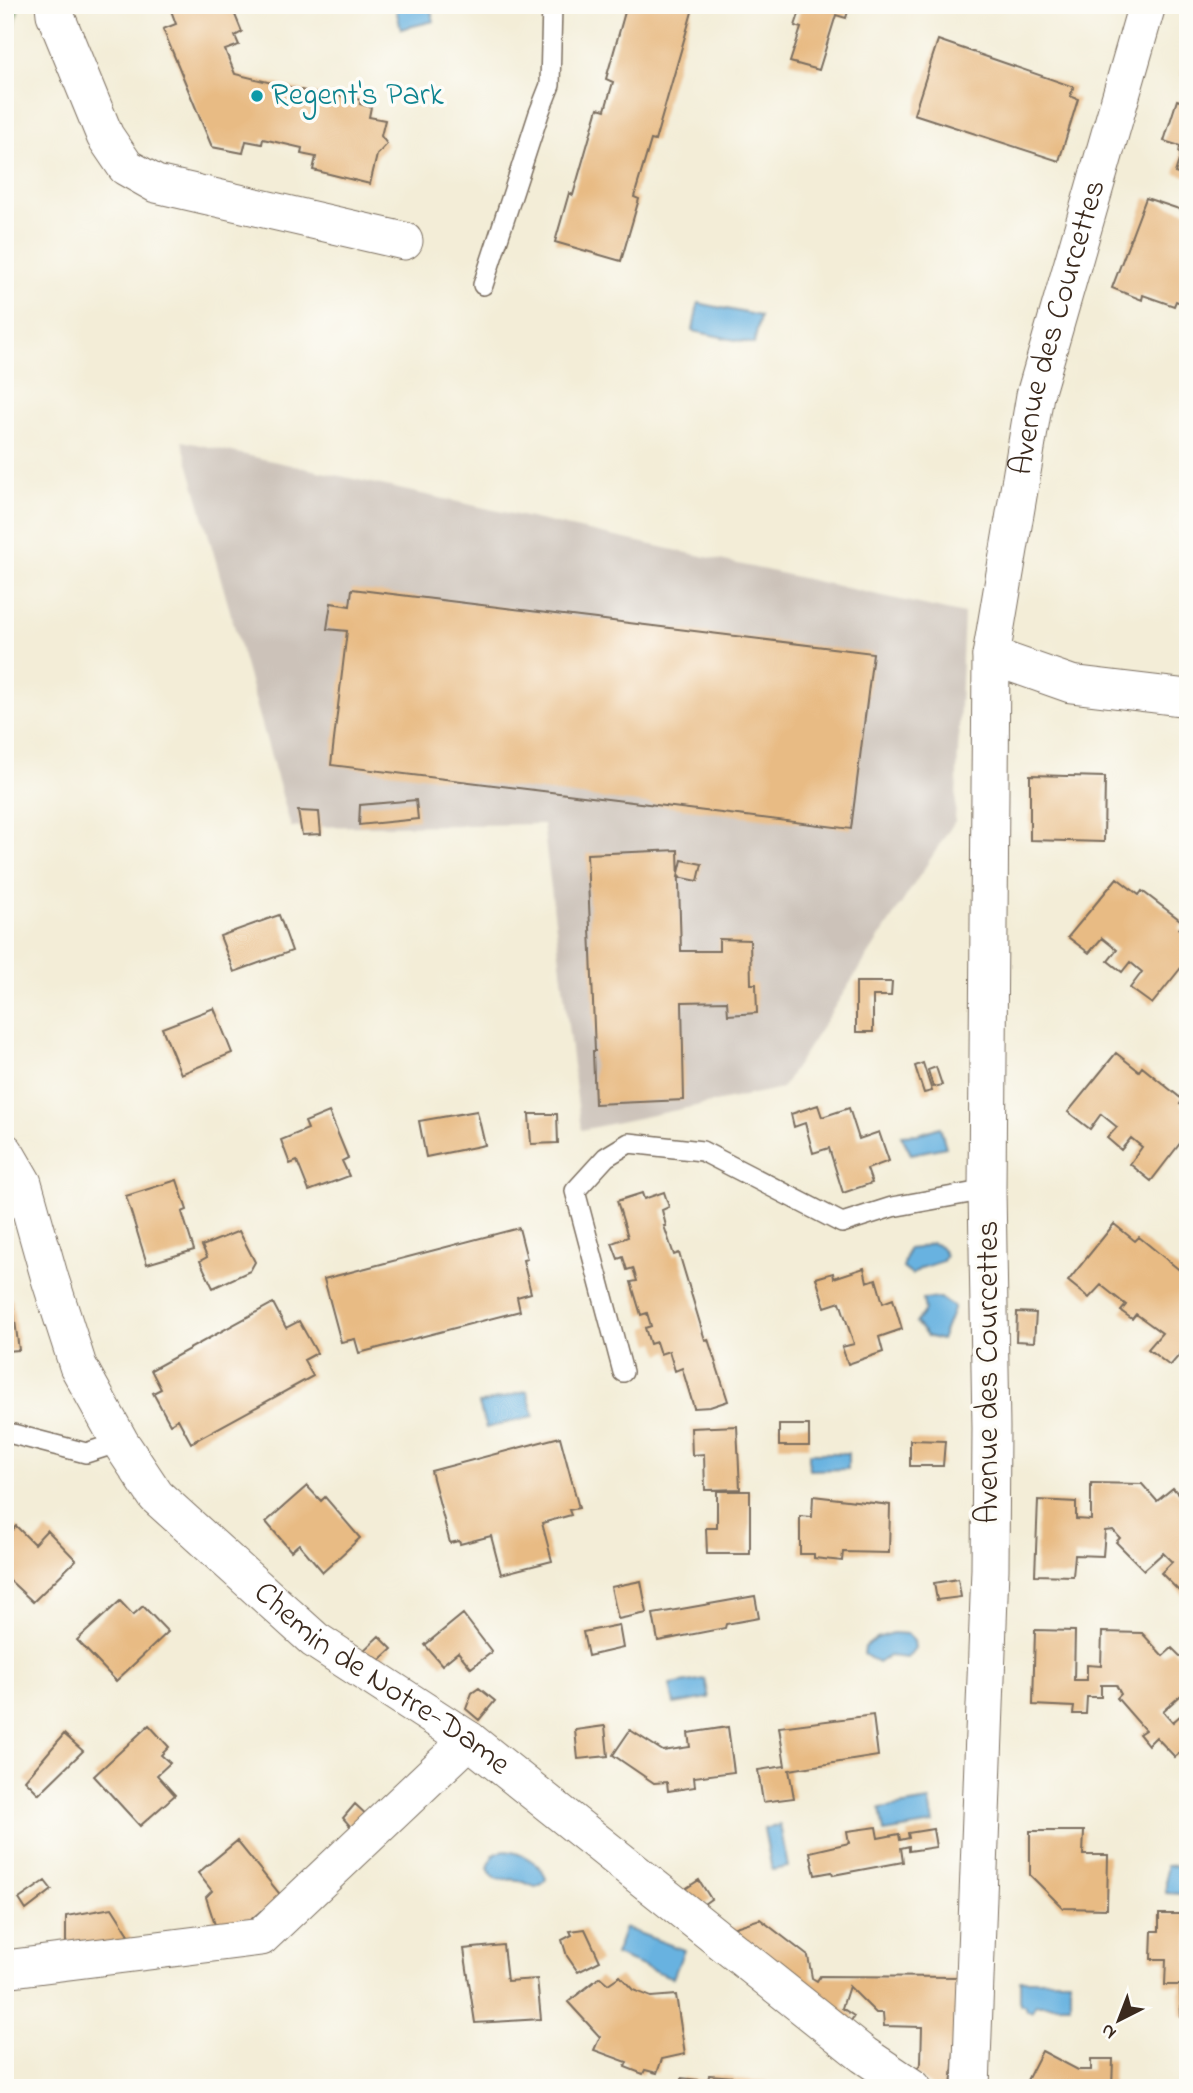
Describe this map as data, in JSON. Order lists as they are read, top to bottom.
{
  "streets": {
    "street": ["Avenue des Courcettes", "Chemin de Notre-Dame"]
  },
  "places": ["Regent's Park"],
  "north": "bottom left"
}
